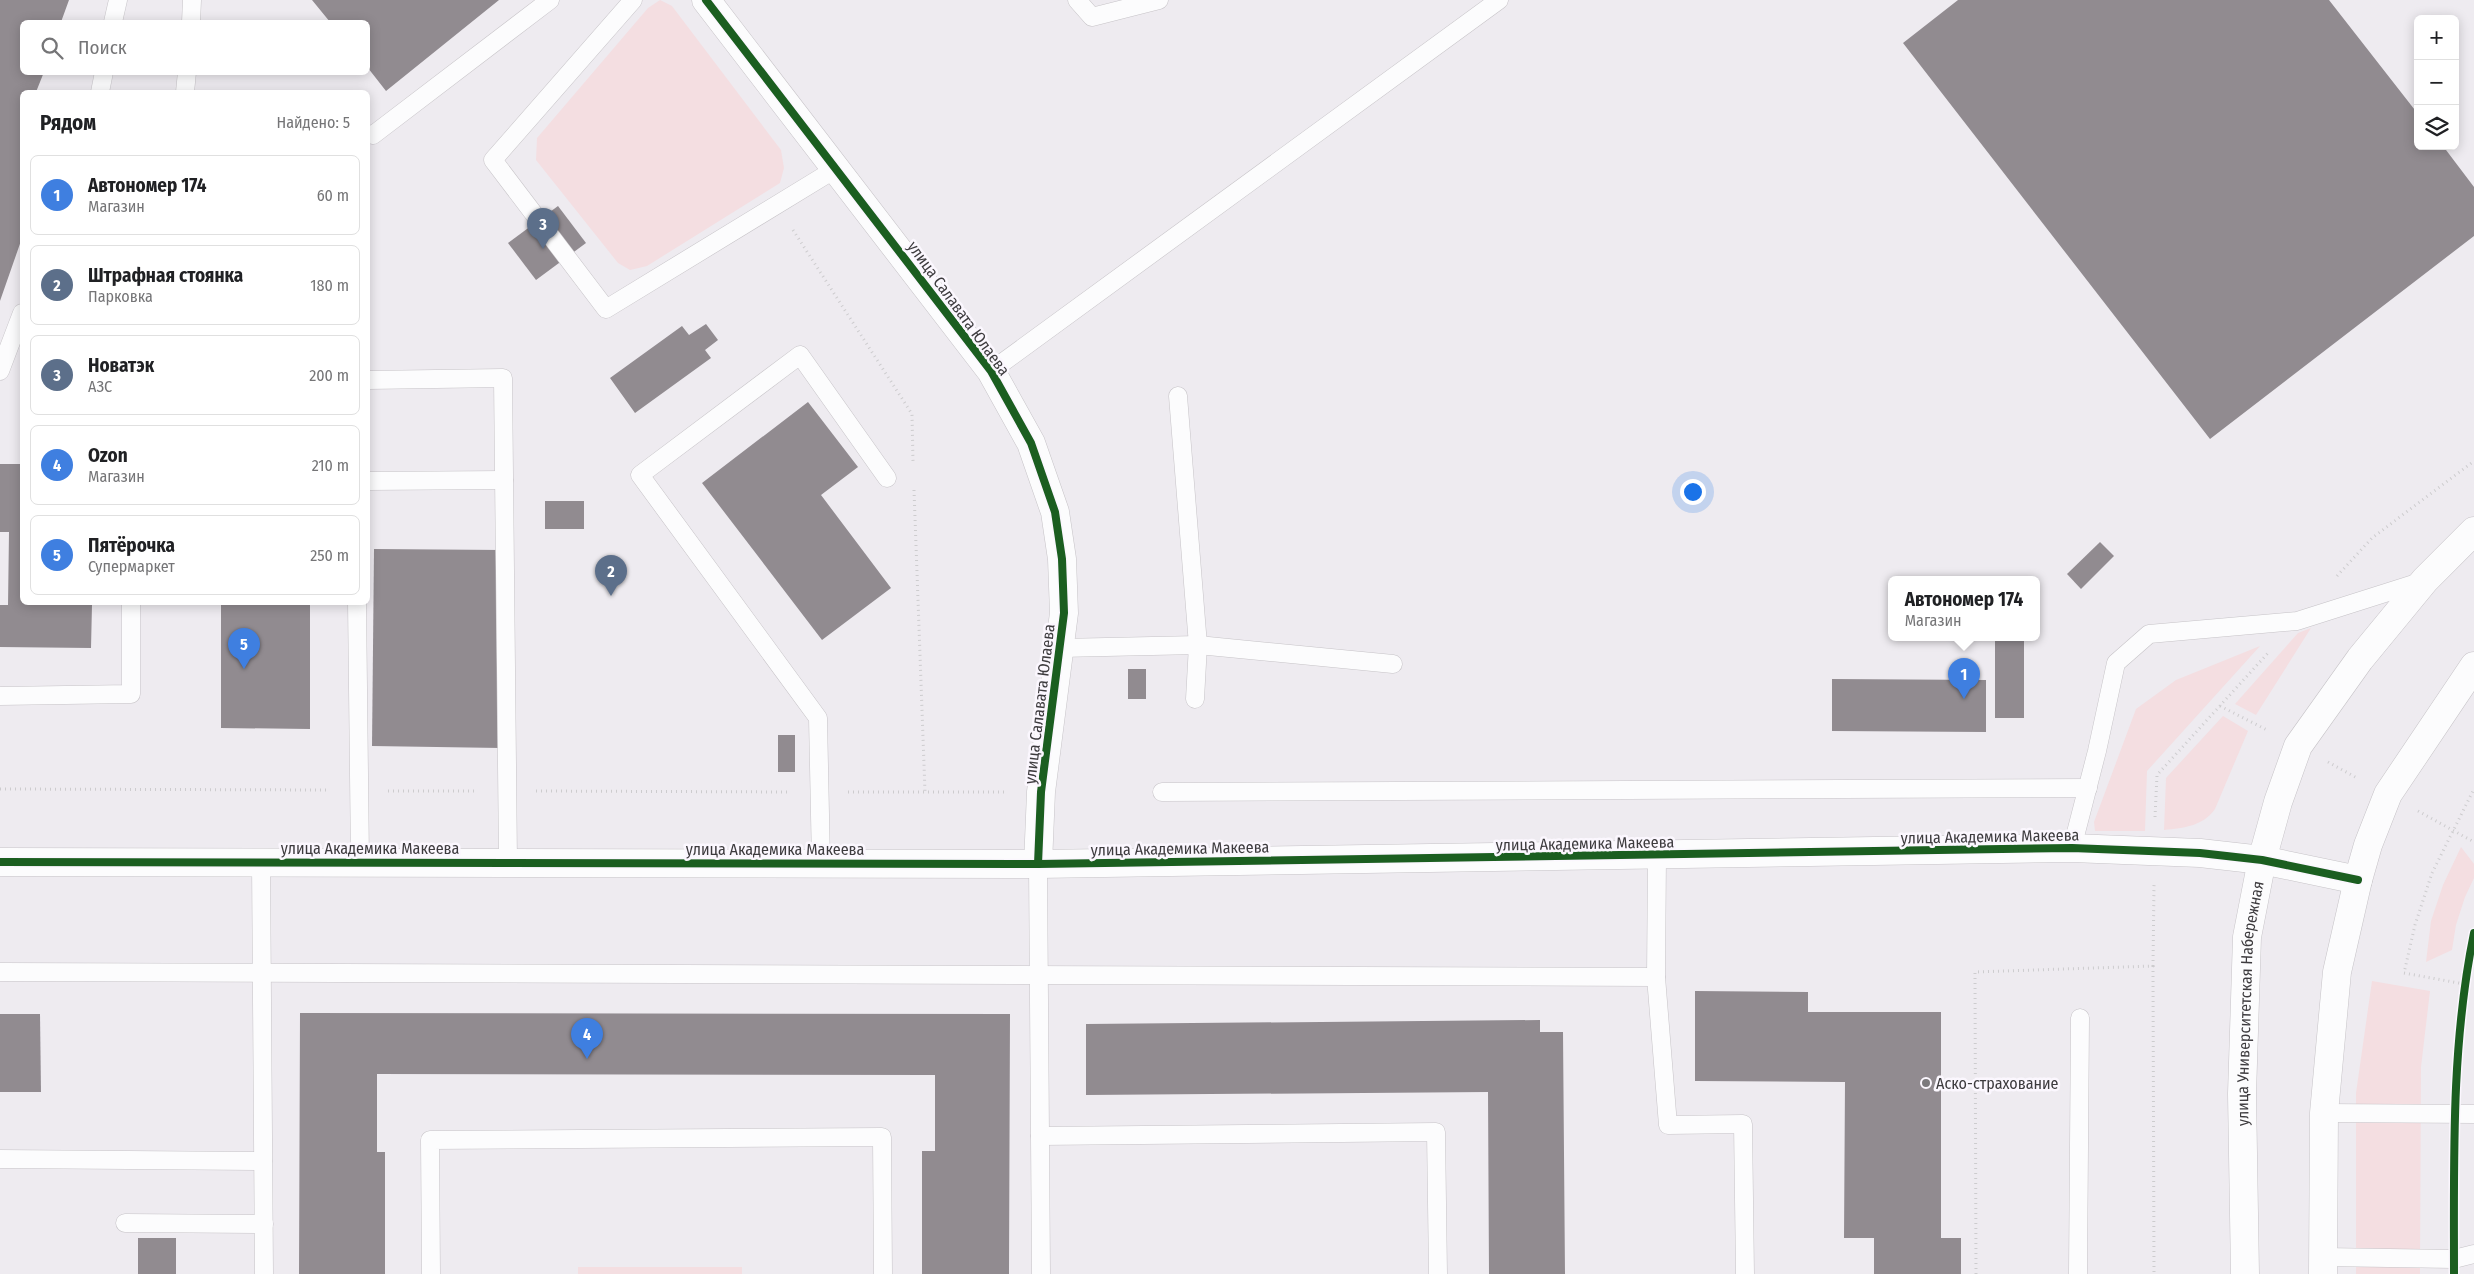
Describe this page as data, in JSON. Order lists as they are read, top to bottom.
{
  "streets": {
    "street": ["улица Салавата Юлаева", "улица Академика Макеева", "улица Университетская Набережная"]
  },
  "crossings": [
    ["улица Салавата Юлаева", "улица Академика Макеева"],
    ["улица Академика Макеева", "улица Университетская Набережная"]
  ],
  "places": ["Аско-страхование"],
  "page": {
    "map_buttons": ["+", "−"],
    "search": "Поиск",
    "heading": ["Рядом", "Найдено: 5"],
    "list": [
      {
        "mark": "1",
        "name": "Автономер 174",
        "note": "Магазин",
        "value": "60 m"
      },
      {
        "mark": "2",
        "name": "Штрафная стоянка",
        "note": "Парковка",
        "value": "180 m"
      },
      {
        "mark": "3",
        "name": "Новатэк",
        "note": "АЗС",
        "value": "200 m"
      },
      {
        "mark": "4",
        "name": "Ozon",
        "note": "Магазин",
        "value": "210 m"
      },
      {
        "mark": "5",
        "name": "Пятёрочка",
        "note": "Супермаркет",
        "value": "250 m"
      }
    ],
    "pins": [
      "3",
      "2",
      "5",
      "1",
      "4"
    ],
    "popup": ["Автономер 174", "Магазин"]
  }
}
